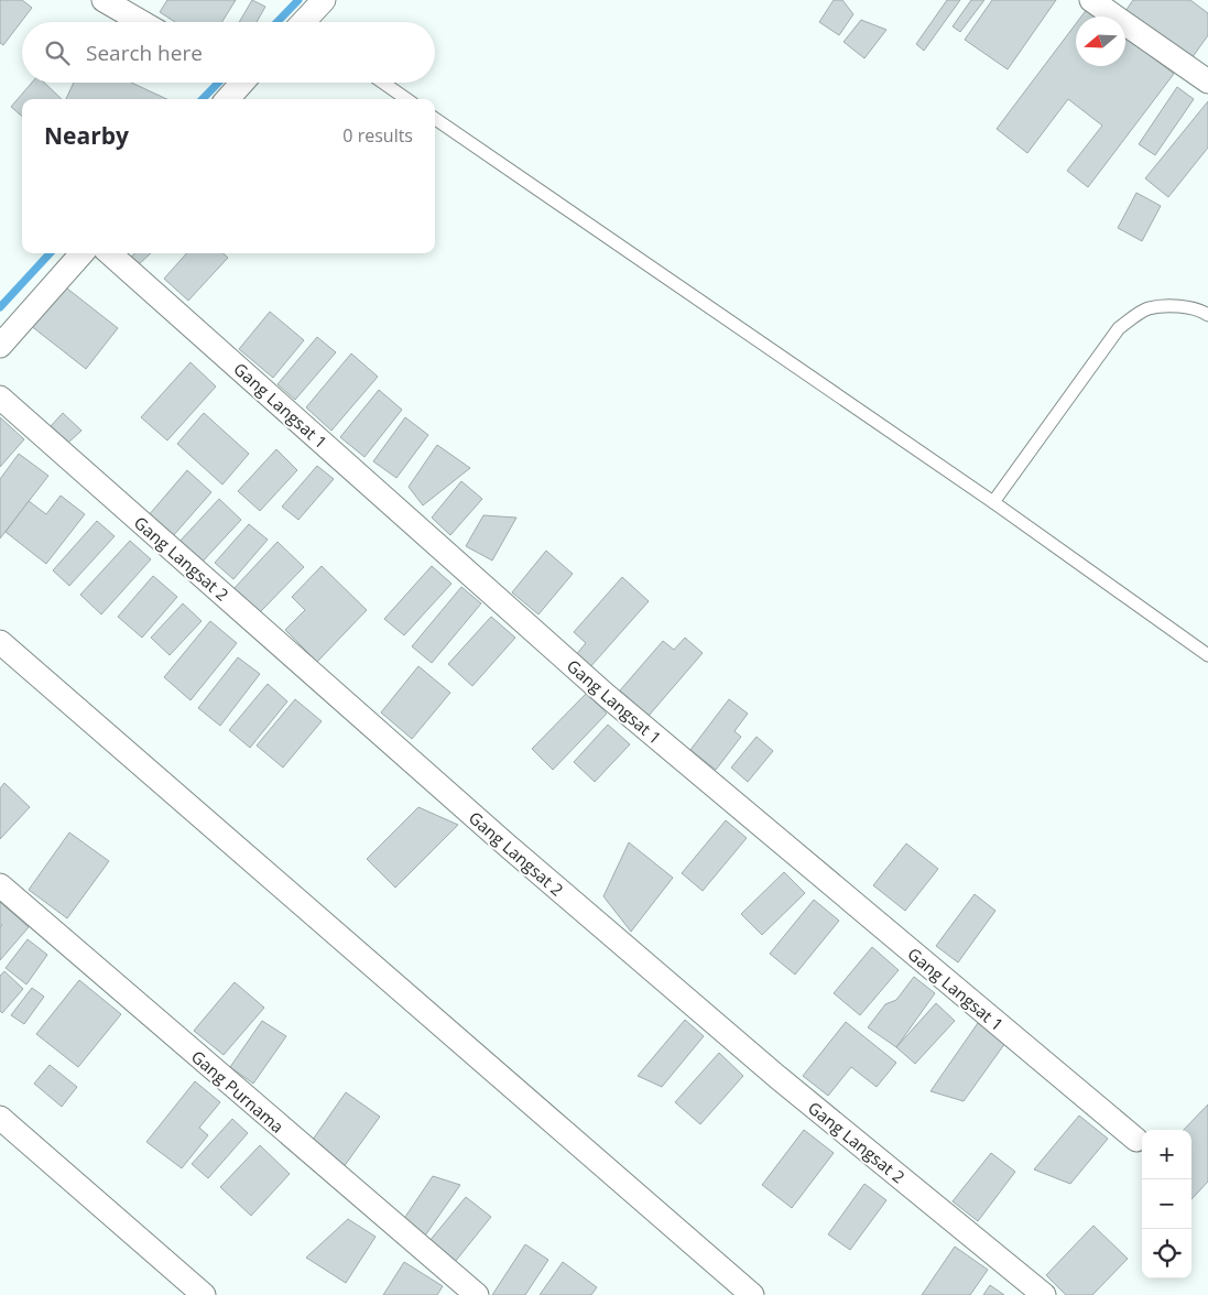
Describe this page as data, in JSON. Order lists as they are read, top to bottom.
{
  "streets": {
    "street": ["Gang Langsat 1", "Gang Langsat 2", "Gang Purnama"]
  },
  "north": "left",
  "page": {
    "search": "Search here",
    "heading": ["Nearby", "0 results"],
    "map_buttons": ["+", "−"]
  }
}
